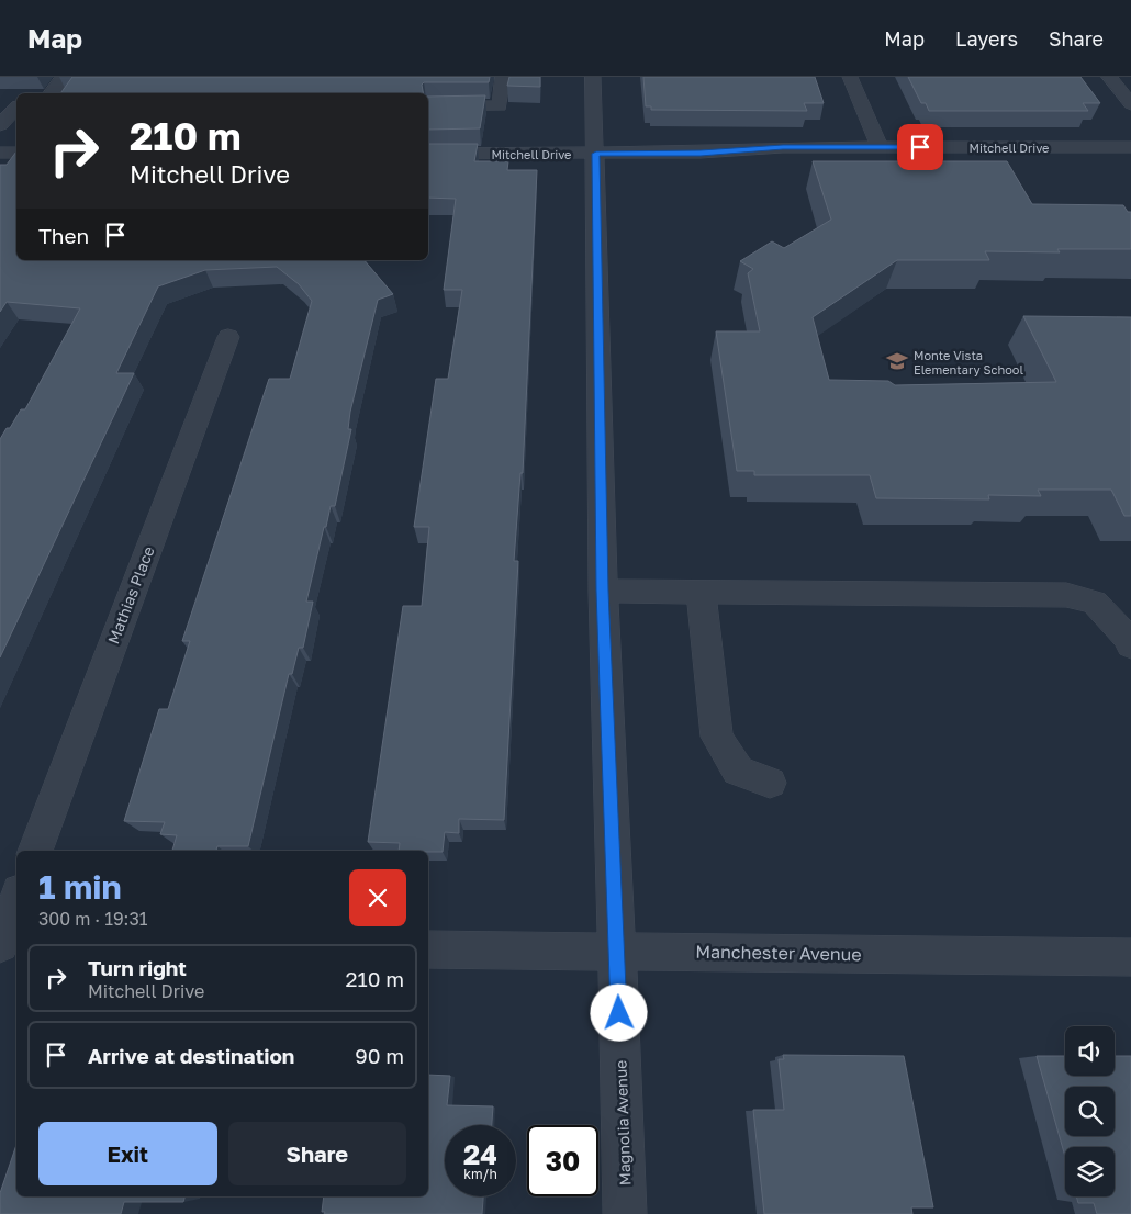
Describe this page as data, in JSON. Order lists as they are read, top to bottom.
{
  "streets": {
    "street": [
      "Mitchell Drive",
      "Mathias Place",
      "Manchester Avenue",
      "Magnolia Avenue"
    ]
  },
  "crossings": [
    ["Mitchell Drive", "Magnolia Avenue"],
    ["Manchester Avenue", "Magnolia Avenue"]
  ],
  "places": {
    "school or university": ["Monte Vista Elementary School"]
  },
  "page": {
    "header": "Map",
    "nav": ["Map", "Layers", "Share"],
    "turn": ["210 m", "Mitchell Drive"],
    "then": "Then",
    "heading": ["1 min", "300 m · 19:31"],
    "list": [
      {
        "name": "Turn right",
        "note": "Mitchell Drive",
        "value": "210 m"
      },
      {
        "name": "Arrive at destination",
        "value": "90 m"
      }
    ],
    "buttons": ["Exit", "Share"],
    "speed": "24 km/h",
    "limit": "30"
  }
}
